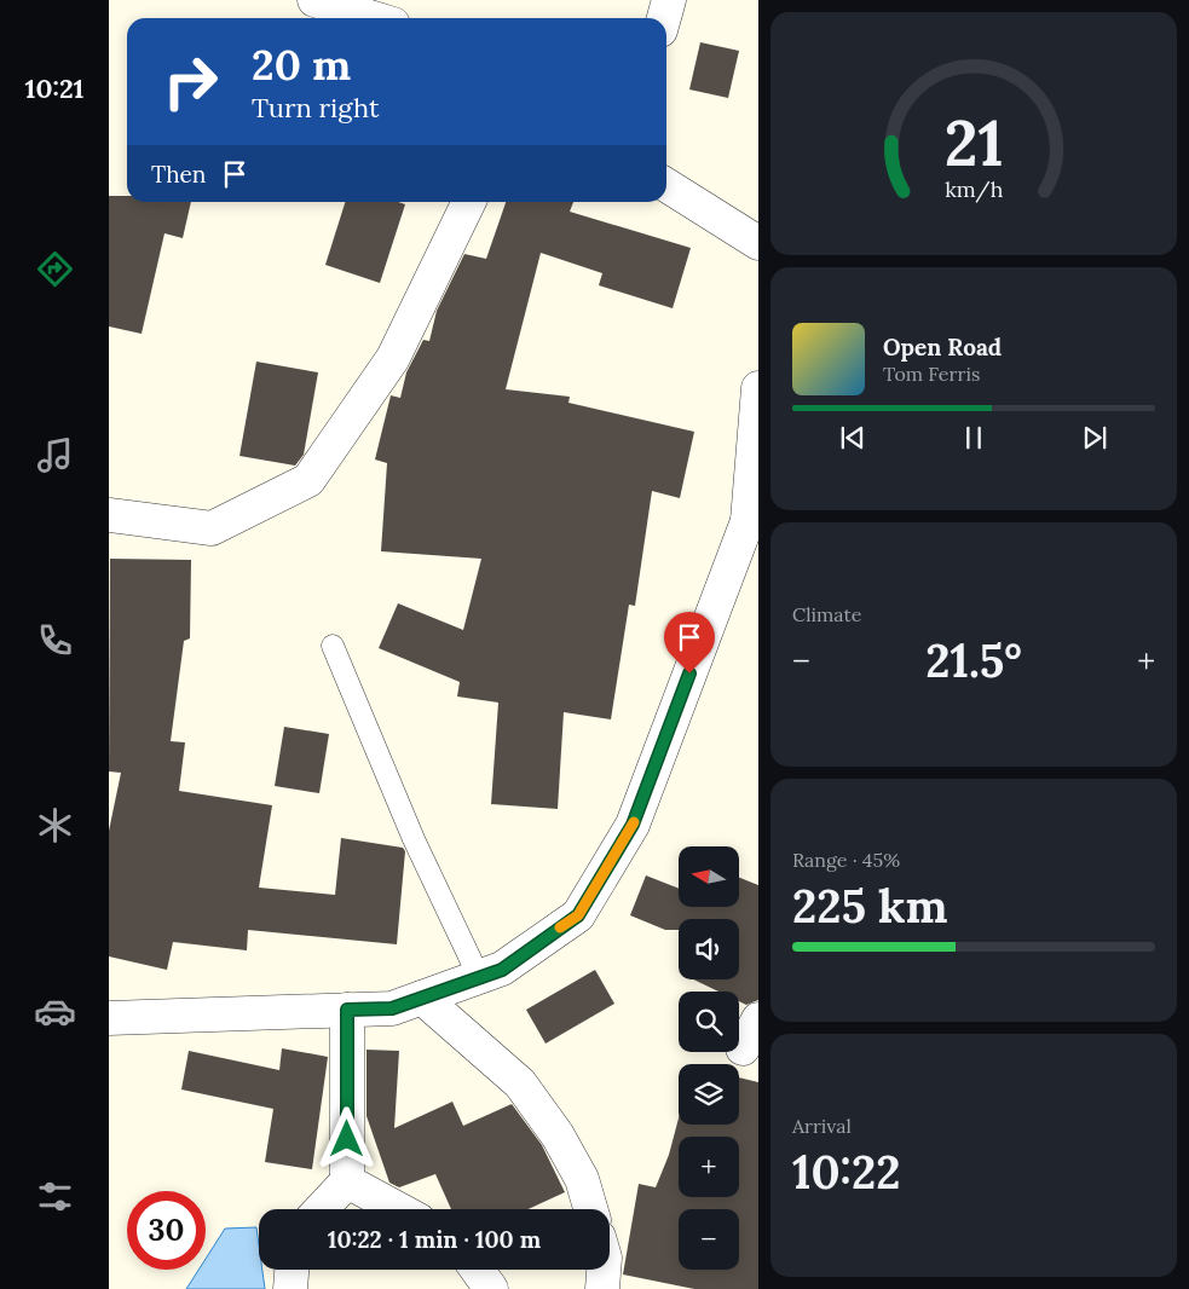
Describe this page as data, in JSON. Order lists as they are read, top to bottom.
{
  "north": "left",
  "page": {
    "tabs": "10:21",
    "turn": ["20 m", "Turn right"],
    "then": "Then",
    "song": ["Open Road", "Tom Ferris"],
    "tile": [
      "Climate",
      ["Range · 45%", "225 km"],
      ["Arrival", "10:22"]
    ],
    "heat": ["−", "21.5°", "+"],
    "map_buttons": ["+", "−"],
    "limit": "30",
    "trip": "10:22 · 1 min · 100 m",
    "gauge": ["21", "km/h"]
  }
}
